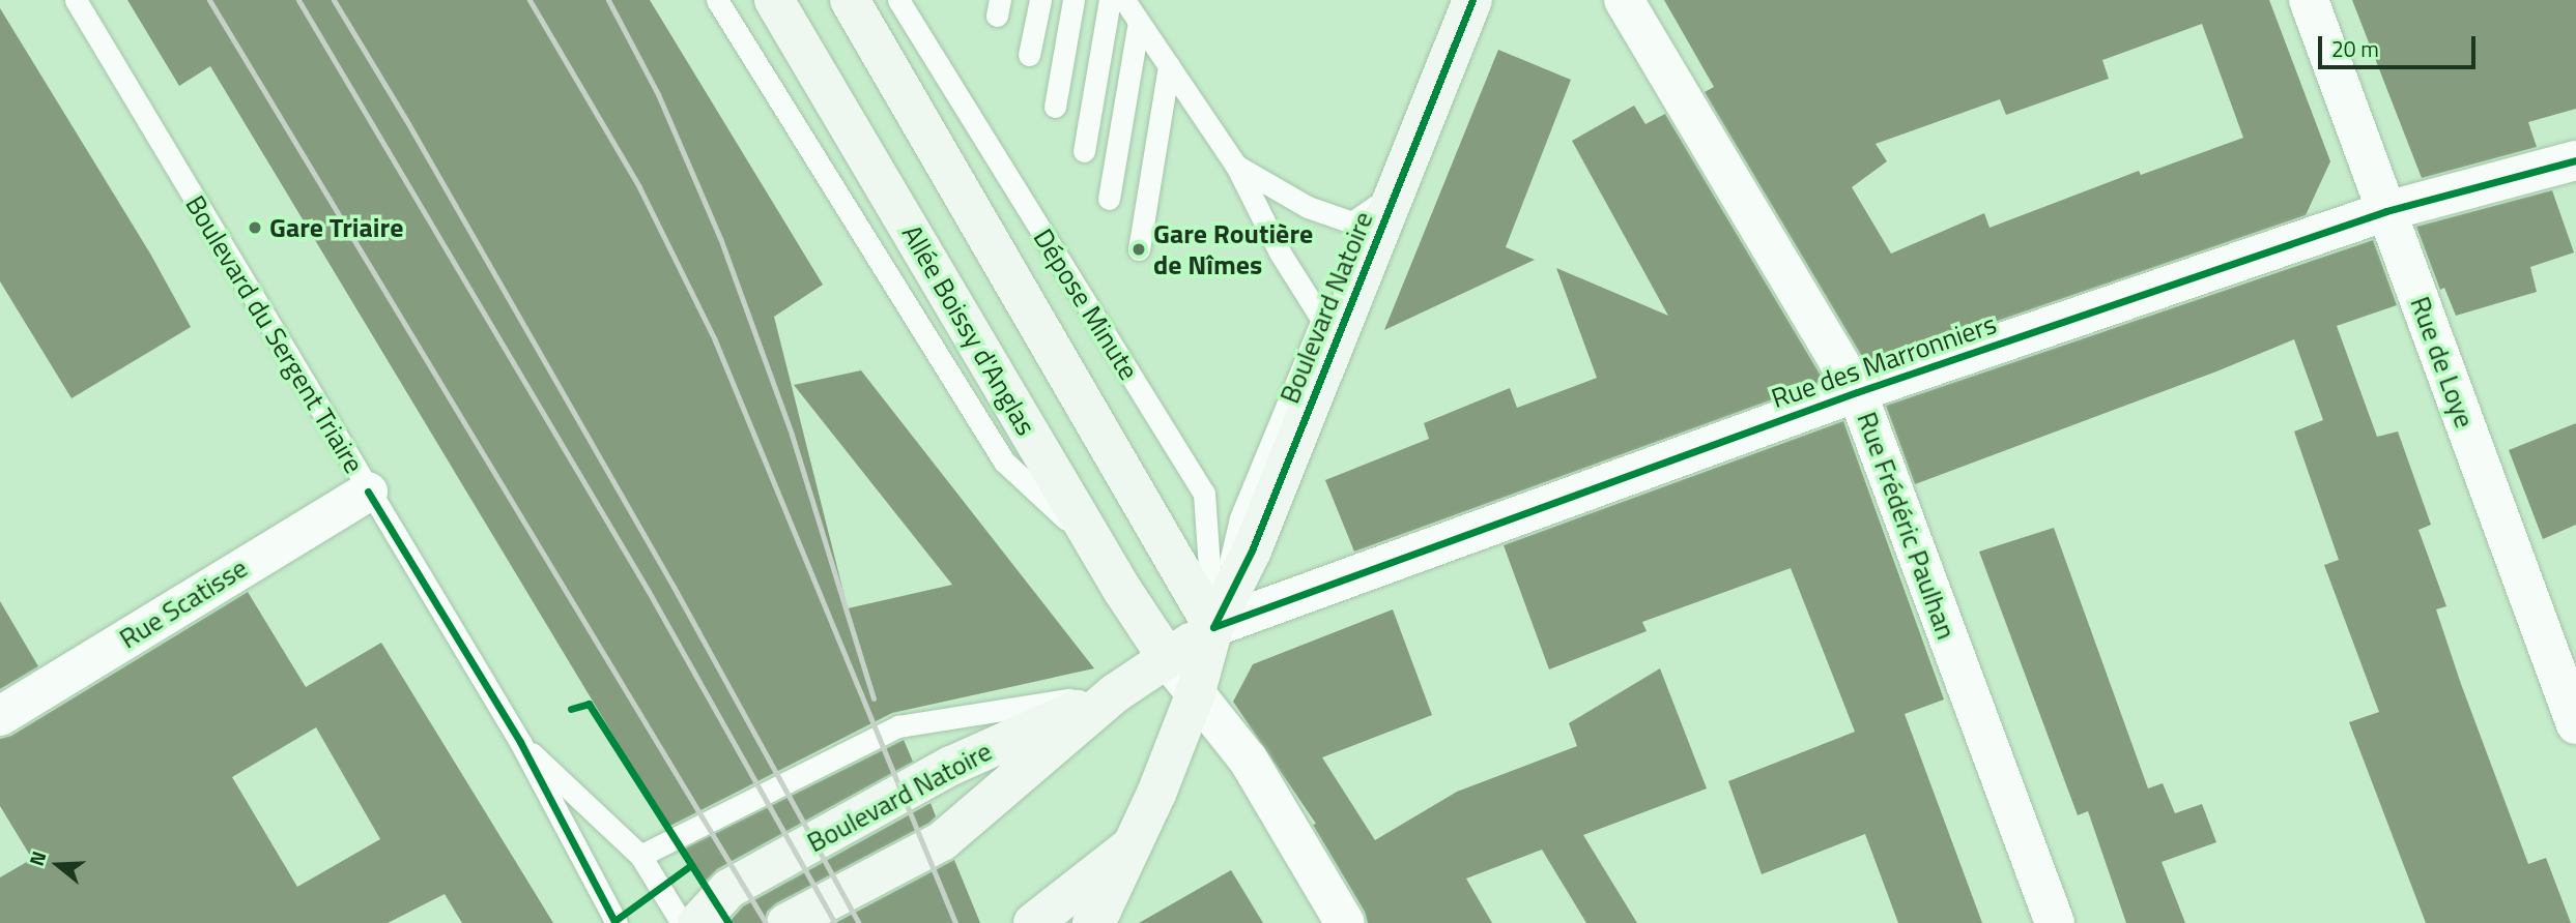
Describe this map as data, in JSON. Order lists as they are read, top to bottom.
{
  "streets": {
    "main road": ["Boulevard Natoire", "Allée Boissy d'Anglas"],
    "street": [
      "Rue des Marronniers",
      "Rue de Loye",
      "Rue Frédéric Paulhan",
      "Rue Scatisse"
    ],
    "lane": ["Dépose Minute", "Boulevard du Sergent Triaire"]
  },
  "crossings": [
    ["Dépose Minute", "Boulevard Natoire"],
    ["Dépose Minute", "Rue des Marronniers"],
    ["Boulevard Natoire", "Allée Boissy d'Anglas"],
    ["Boulevard Natoire", "Rue des Marronniers"],
    ["Boulevard du Sergent Triaire", "Rue Scatisse"],
    ["Rue des Marronniers", "Rue de Loye"],
    ["Rue des Marronniers", "Rue Frédéric Paulhan"]
  ],
  "places": ["Gare Triaire", "Gare Routière de Nîmes"],
  "scale_bar": "20 m",
  "north": "left"
}
